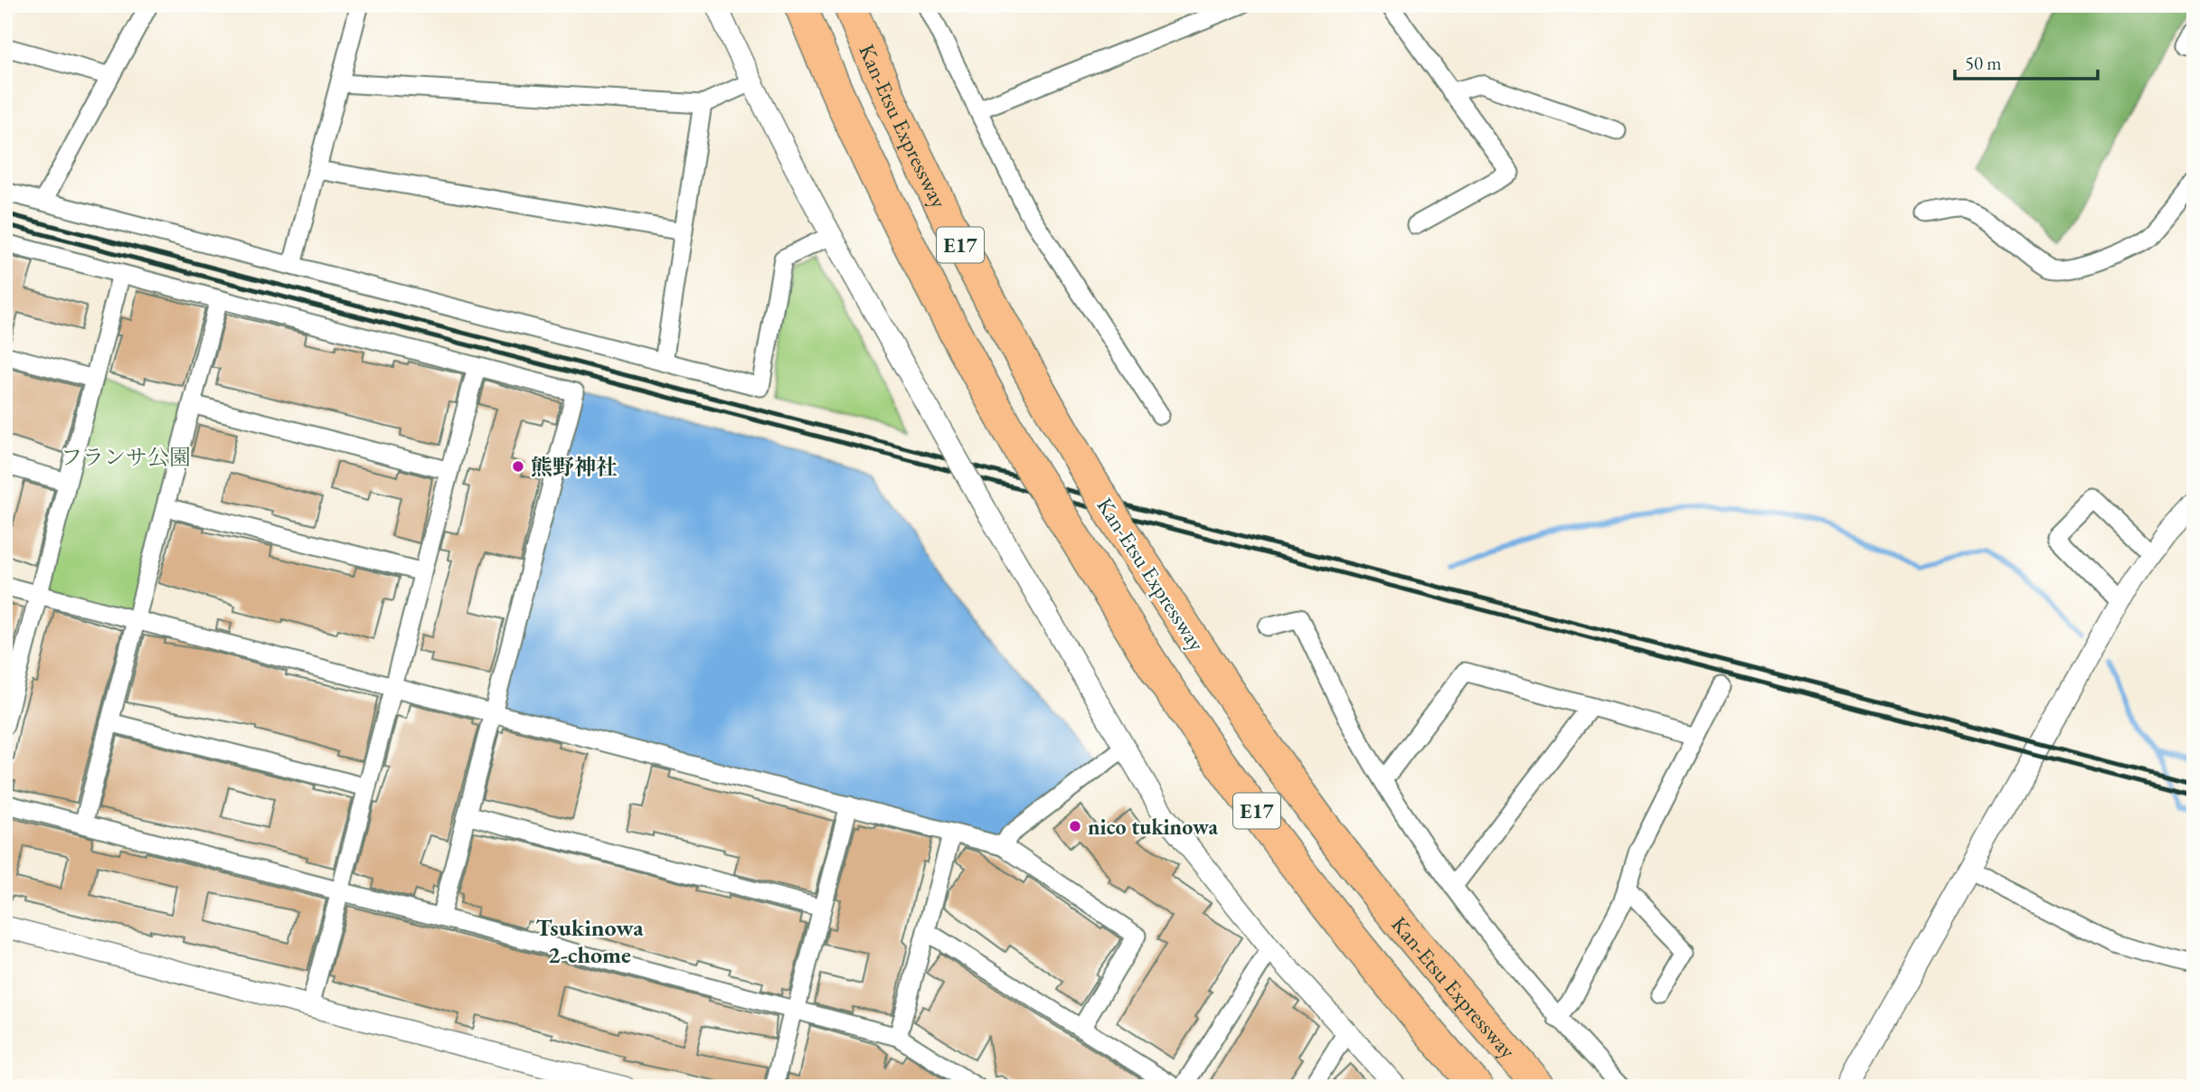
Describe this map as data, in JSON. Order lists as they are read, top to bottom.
{
  "streets": {
    "highway": ["Kan-Etsu Expressway", "E17"]
  },
  "districts": ["Tsukinowa 2-chome"],
  "parks": ["フランサ公園"],
  "places": ["熊野神社", "nico tukinowa"],
  "scale_bar": "50 m"
}
